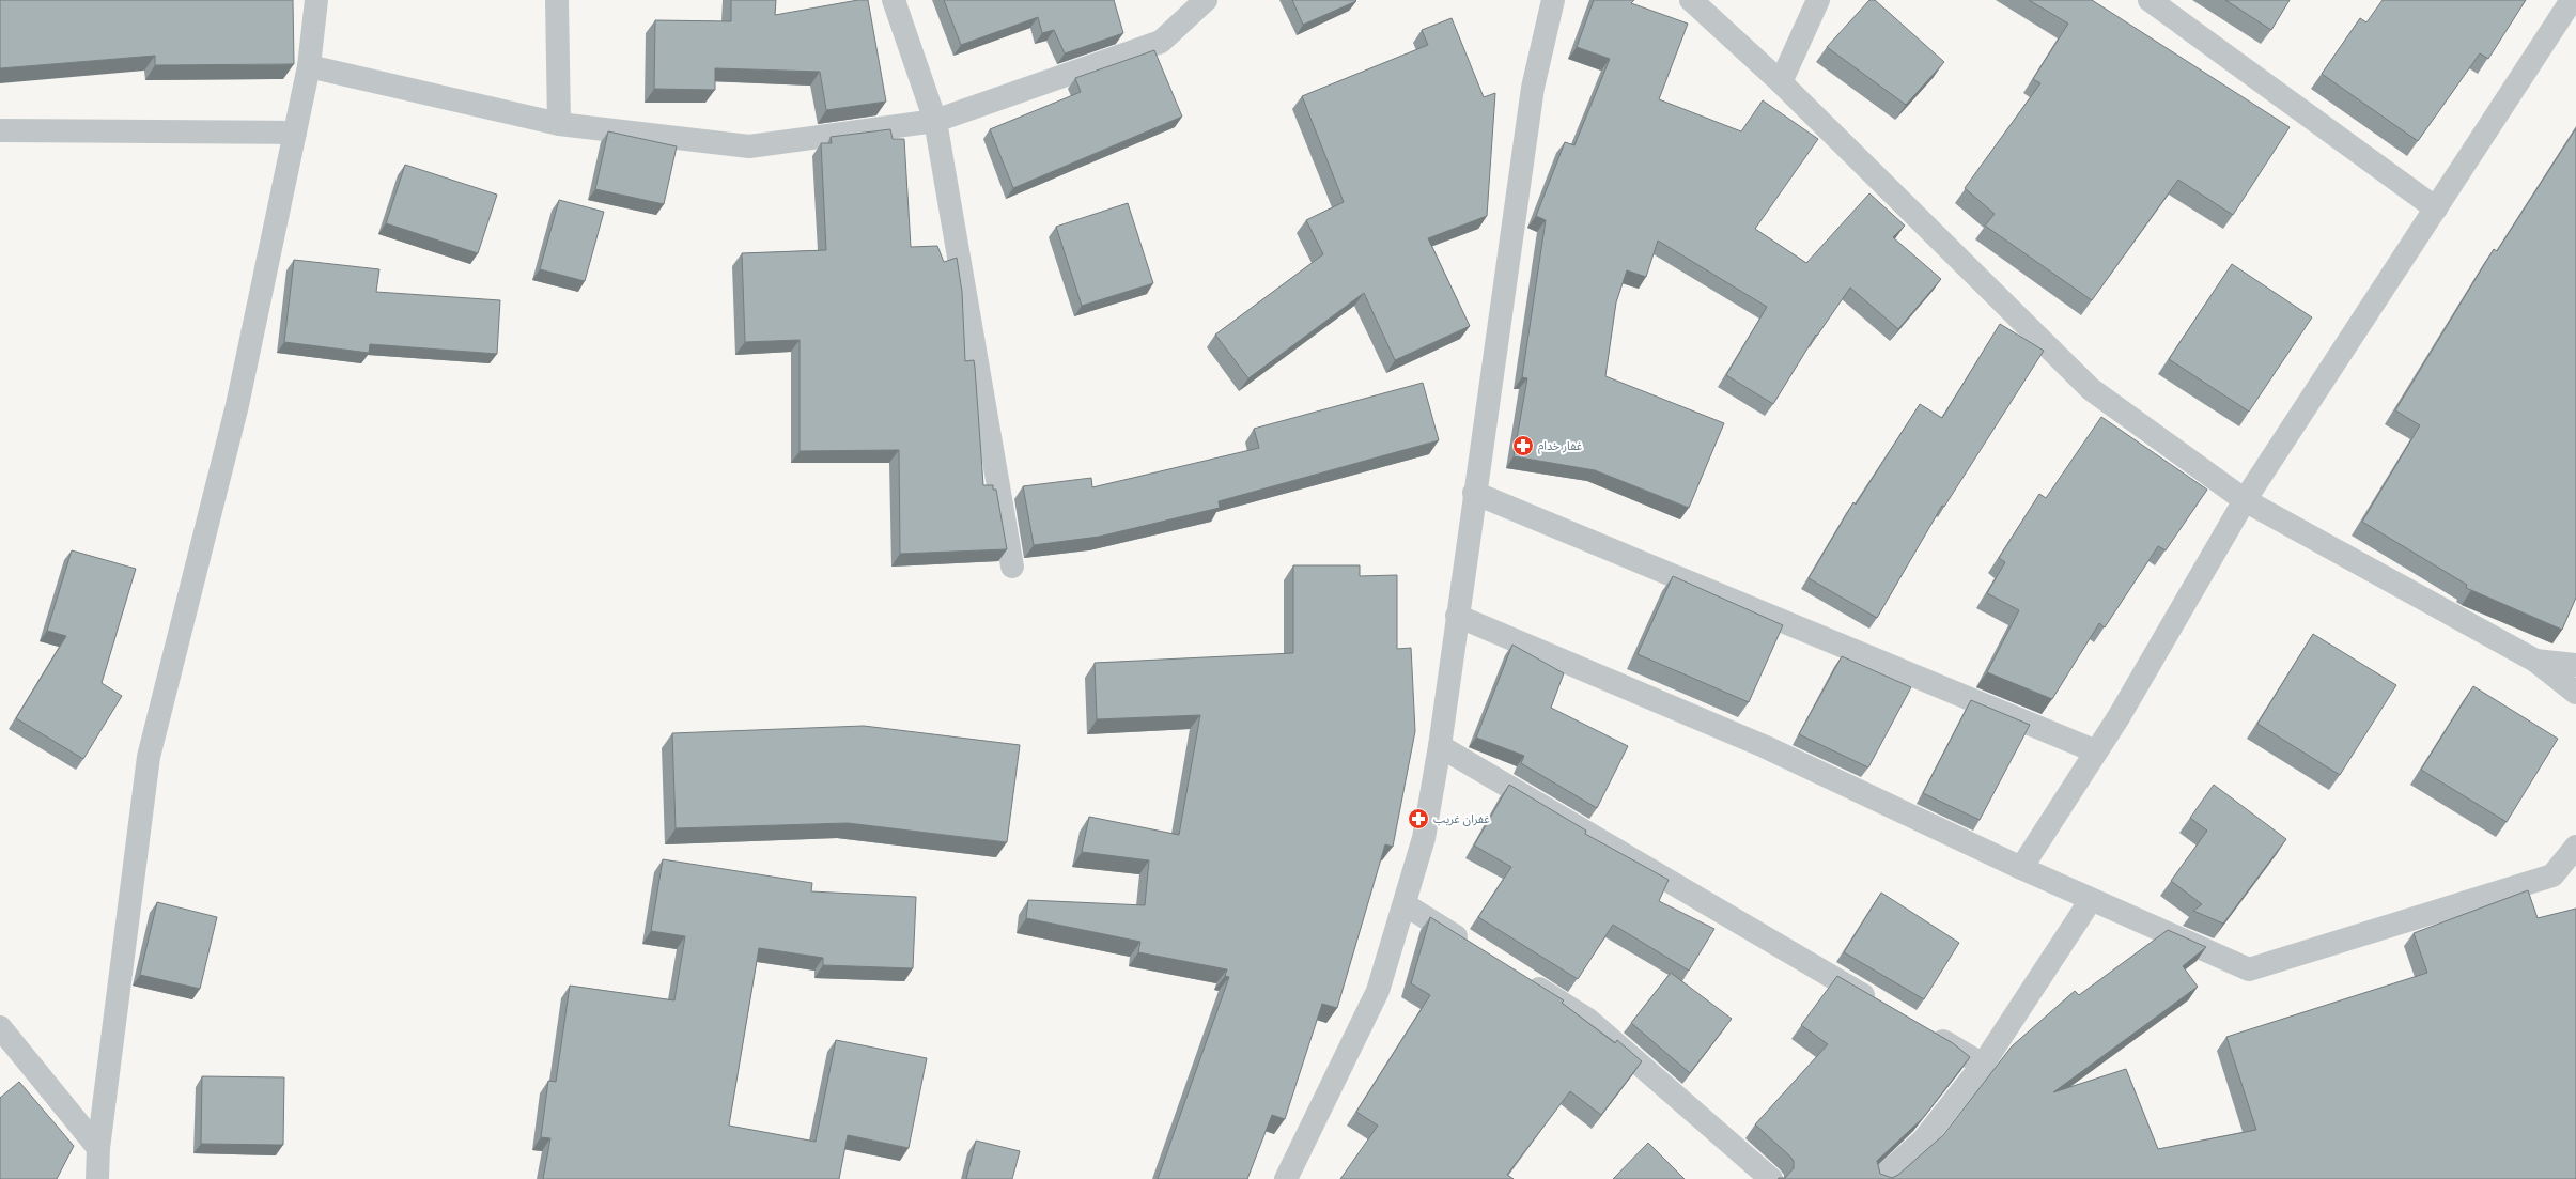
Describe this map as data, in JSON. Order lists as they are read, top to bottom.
{
  "places": {
    "pharmacy": ["غفار خدام", "غفران غريب"]
  }
}
